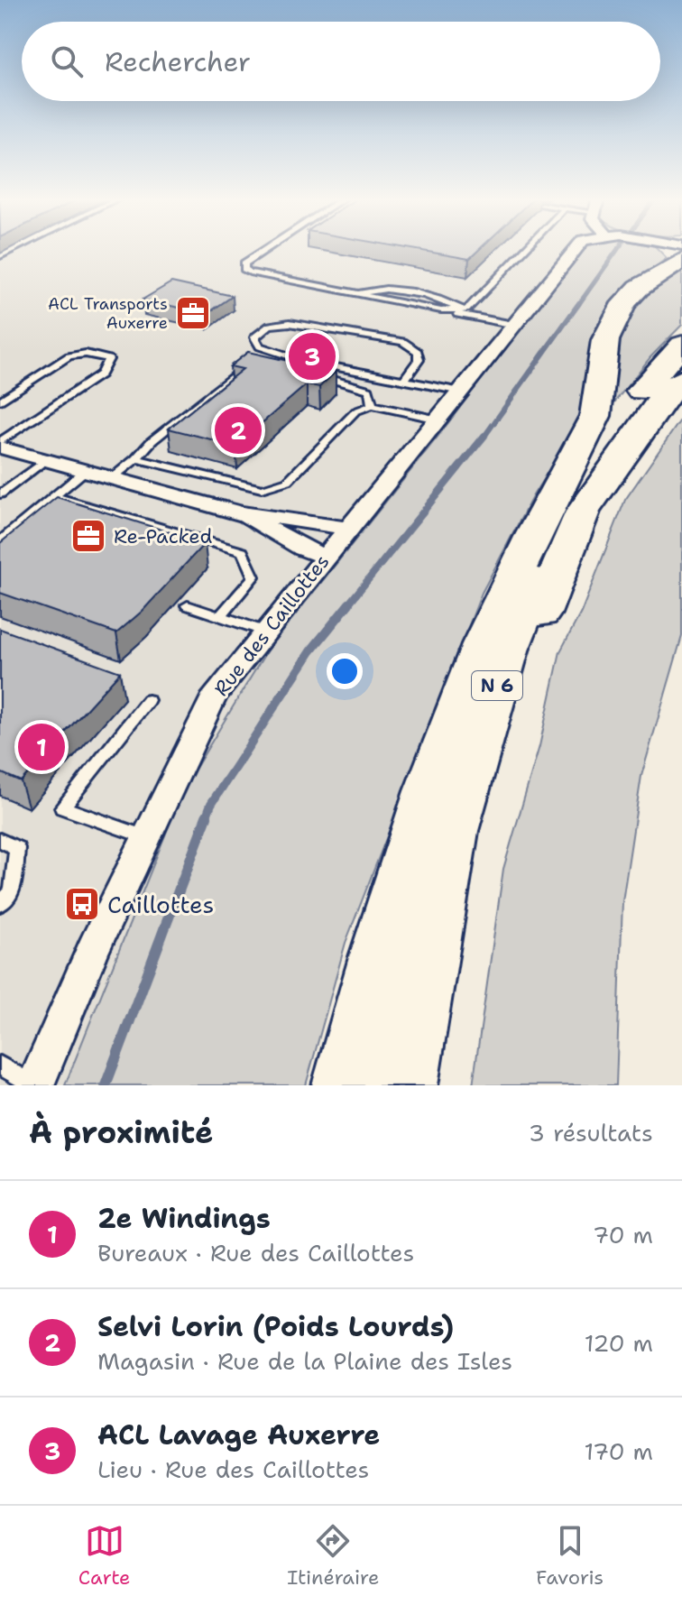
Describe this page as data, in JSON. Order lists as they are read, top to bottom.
{
  "streets": {
    "main road": ["N 6"],
    "street": ["Rue des Caillottes"]
  },
  "places": {
    "office": ["ACL Transports Auxerre", "Re-Packed"],
    "bus stop": ["Caillottes"]
  },
  "page": {
    "search": "Rechercher",
    "pins": ["3", "2", "1"],
    "heading": ["À proximité", "3 résultats"],
    "list": [
      {
        "mark": "1",
        "name": "2e Windings",
        "note": "Bureaux · Rue des Caillottes",
        "value": "70 m"
      },
      {
        "mark": "2",
        "name": "Selvi Lorin (Poids Lourds)",
        "note": "Magasin · Rue de la Plaine des Isles",
        "value": "120 m"
      },
      {
        "mark": "3",
        "name": "ACL Lavage Auxerre",
        "note": "Lieu · Rue des Caillottes",
        "value": "170 m"
      }
    ],
    "nav": ["Carte", "Itinéraire", "Favoris"]
  }
}
